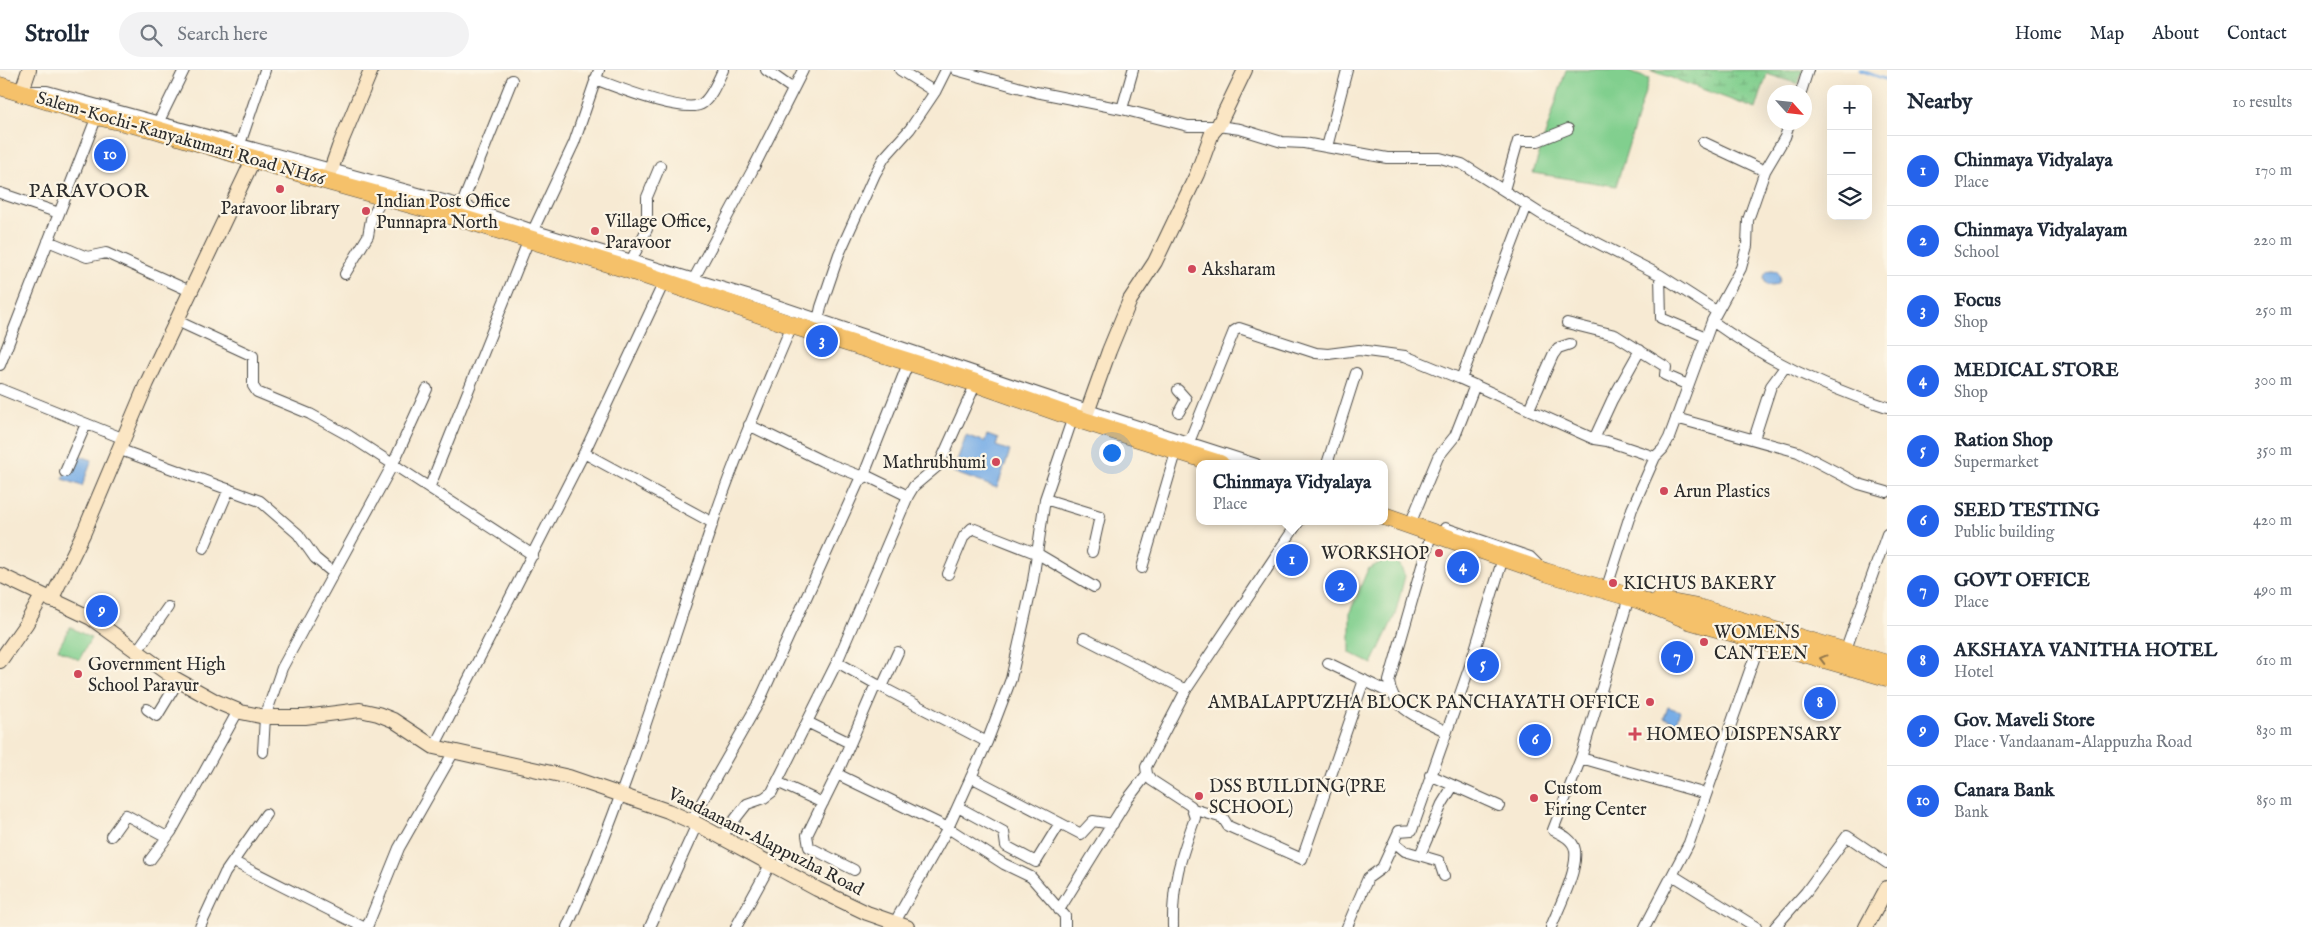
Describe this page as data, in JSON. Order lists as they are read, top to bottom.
{
  "streets": {
    "highway": ["Salem-Kochi-Kanyakumari Road NH66"],
    "street": ["Vandaanam-Alappuzha Road"]
  },
  "districts": ["PARAVOOR"],
  "places": {
    "other": [
      "Paravoor library",
      "Indian Post Office Punnapra North",
      "Village Office, Paravoor",
      "Aksharam",
      "Mathrubhumi",
      "Arun Plastics",
      "WORKSHOP",
      "KICHUS BAKERY",
      "WOMENS CANTEEN",
      "Government High School Paravur",
      "AMBALAPPUZHA BLOCK PANCHAYATH OFFICE",
      "DSS BUILDING(PRE SCHOOL)",
      "Custom Firing Center"
    ],
    "health": ["HOMEO DISPENSARY"]
  },
  "north": "bottom right",
  "page": {
    "header": "Strollr",
    "search": "Search here",
    "nav": [
      "Home",
      "Map",
      "About",
      "Contact"
    ],
    "heading": ["Nearby", "10 results"],
    "map_buttons": ["+", "−"],
    "list": [
      {
        "mark": "1",
        "name": "Chinmaya Vidyalaya",
        "note": "Place",
        "value": "170 m"
      },
      {
        "mark": "2",
        "name": "Chinmaya Vidyalayam",
        "note": "School",
        "value": "220 m"
      },
      {
        "mark": "3",
        "name": "Focus",
        "note": "Shop",
        "value": "250 m"
      },
      {
        "mark": "4",
        "name": "MEDICAL STORE",
        "note": "Shop",
        "value": "300 m"
      },
      {
        "mark": "5",
        "name": "Ration Shop",
        "note": "Supermarket",
        "value": "350 m"
      },
      {
        "mark": "6",
        "name": "SEED TESTING",
        "note": "Public building",
        "value": "420 m"
      },
      {
        "mark": "7",
        "name": "GOVT OFFICE",
        "note": "Place",
        "value": "490 m"
      },
      {
        "mark": "8",
        "name": "AKSHAYA VANITHA HOTEL",
        "note": "Hotel",
        "value": "610 m"
      },
      {
        "mark": "9",
        "name": "Gov. Maveli Store",
        "note": "Place · Vandaanam-Alappuzha Road",
        "value": "830 m"
      },
      {
        "mark": "10",
        "name": "Canara Bank",
        "note": "Bank",
        "value": "850 m"
      }
    ],
    "pins": [
      "10",
      "3",
      "1",
      "4",
      "2",
      "9",
      "7",
      "5",
      "8",
      "6"
    ],
    "popup": ["Chinmaya Vidyalaya", "Place"]
  }
}
